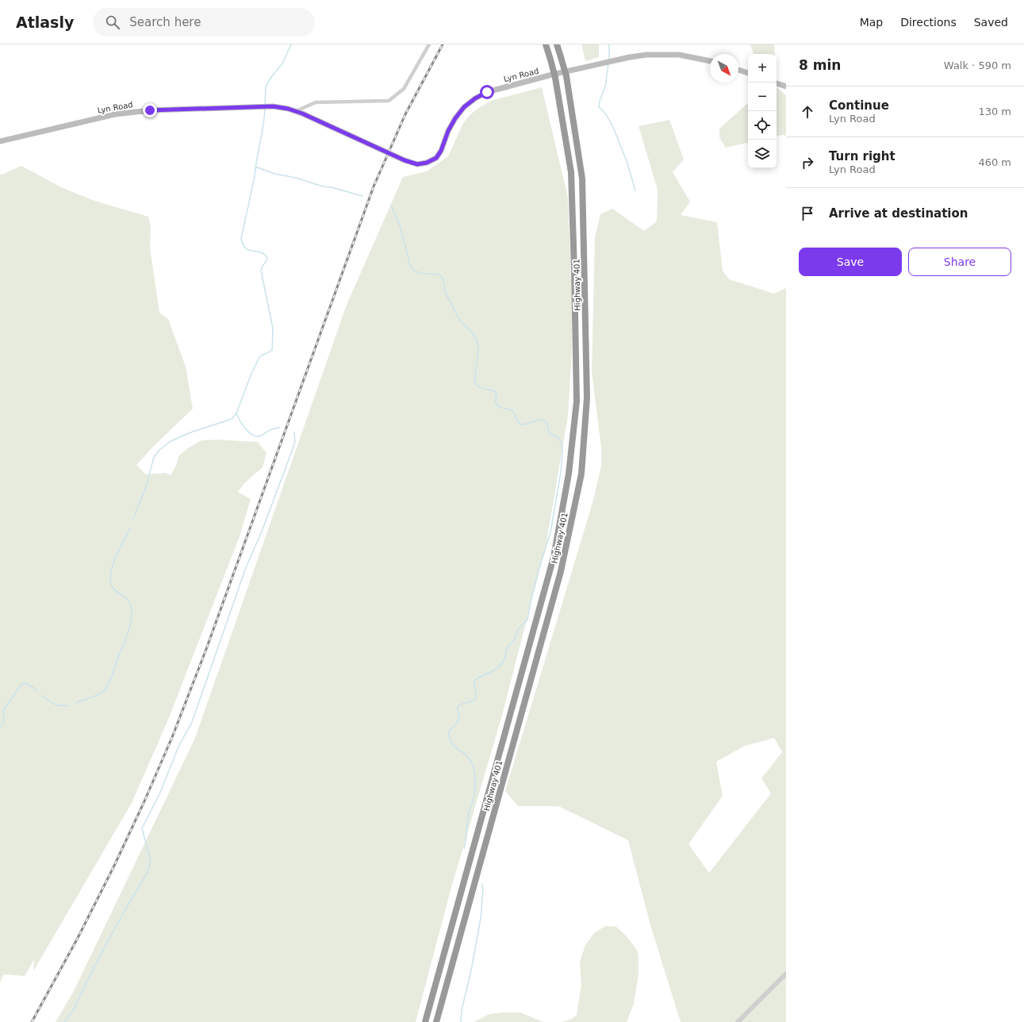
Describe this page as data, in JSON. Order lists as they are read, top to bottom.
{
  "streets": {
    "highway": ["Highway 401"],
    "main road": ["Lyn Road"]
  },
  "north": "bottom right",
  "page": {
    "header": "Atlasly",
    "search": "Search here",
    "nav": ["Map", "Directions", "Saved"],
    "heading": ["8 min", "Walk · 590 m"],
    "map_buttons": ["+", "−"],
    "list": [
      ["Continue", "Lyn Road", "130 m"],
      ["Turn right", "Lyn Road", "460 m"],
      "Arrive at destination"
    ],
    "buttons": ["Save", "Share"]
  }
}
